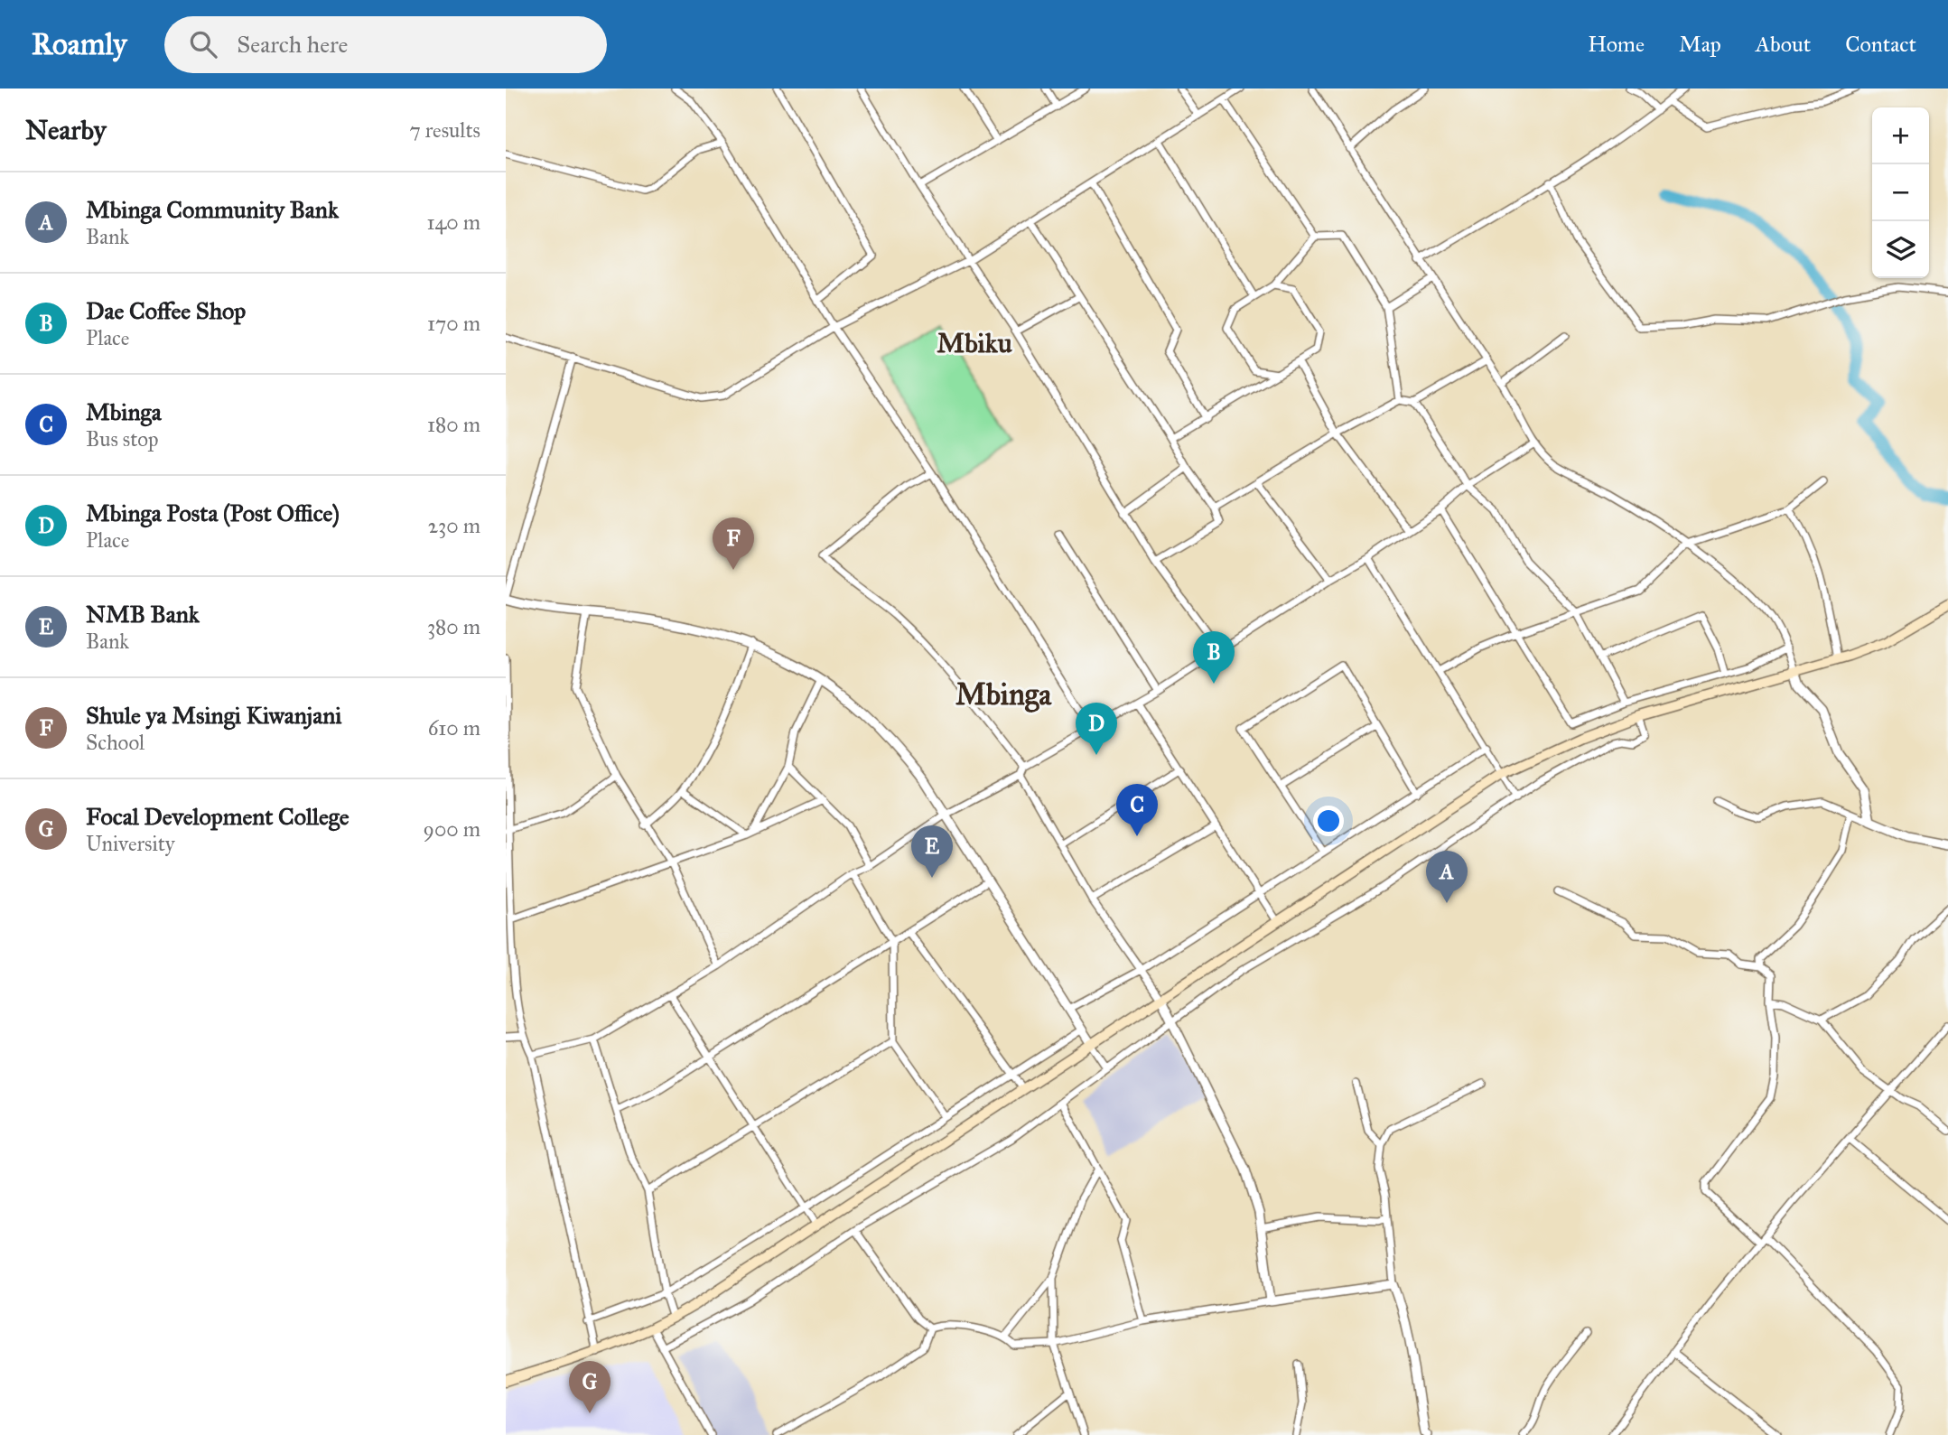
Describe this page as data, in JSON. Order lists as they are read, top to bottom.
{
  "districts": ["Mbiku", "Mbinga"],
  "page": {
    "header": "Roamly",
    "search": "Search here",
    "nav": [
      "Home",
      "Map",
      "About",
      "Contact"
    ],
    "heading": ["Nearby", "7 results"],
    "map_buttons": ["+", "−"],
    "list": [
      {
        "mark": "A",
        "name": "Mbinga Community Bank",
        "note": "Bank",
        "value": "140 m"
      },
      {
        "mark": "B",
        "name": "Dae Coffee Shop",
        "note": "Place",
        "value": "170 m"
      },
      {
        "mark": "C",
        "name": "Mbinga",
        "note": "Bus stop",
        "value": "180 m"
      },
      {
        "mark": "D",
        "name": "Mbinga Posta (Post Office)",
        "note": "Place",
        "value": "230 m"
      },
      {
        "mark": "E",
        "name": "NMB Bank",
        "note": "Bank",
        "value": "380 m"
      },
      {
        "mark": "F",
        "name": "Shule ya Msingi Kiwanjani",
        "note": "School",
        "value": "610 m"
      },
      {
        "mark": "G",
        "name": "Focal Development College",
        "note": "University",
        "value": "900 m"
      }
    ],
    "pins": [
      "F",
      "B",
      "D",
      "C",
      "E",
      "A",
      "G"
    ]
  }
}
